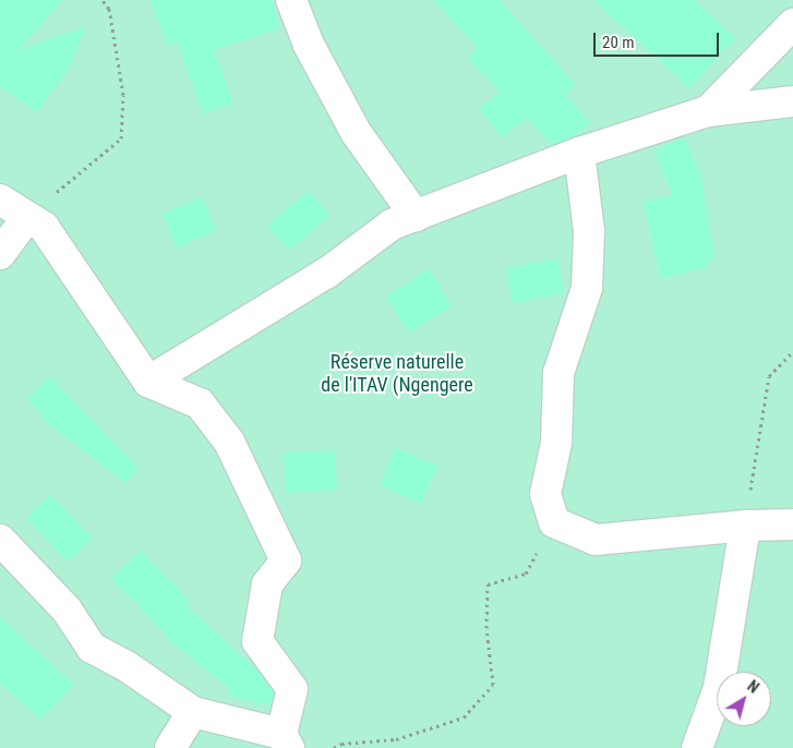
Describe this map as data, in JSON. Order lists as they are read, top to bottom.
{
  "parks": ["Réserve naturelle de l'ITAV (Ngengere"],
  "scale_bar": "20 m",
  "north": "top right"
}
